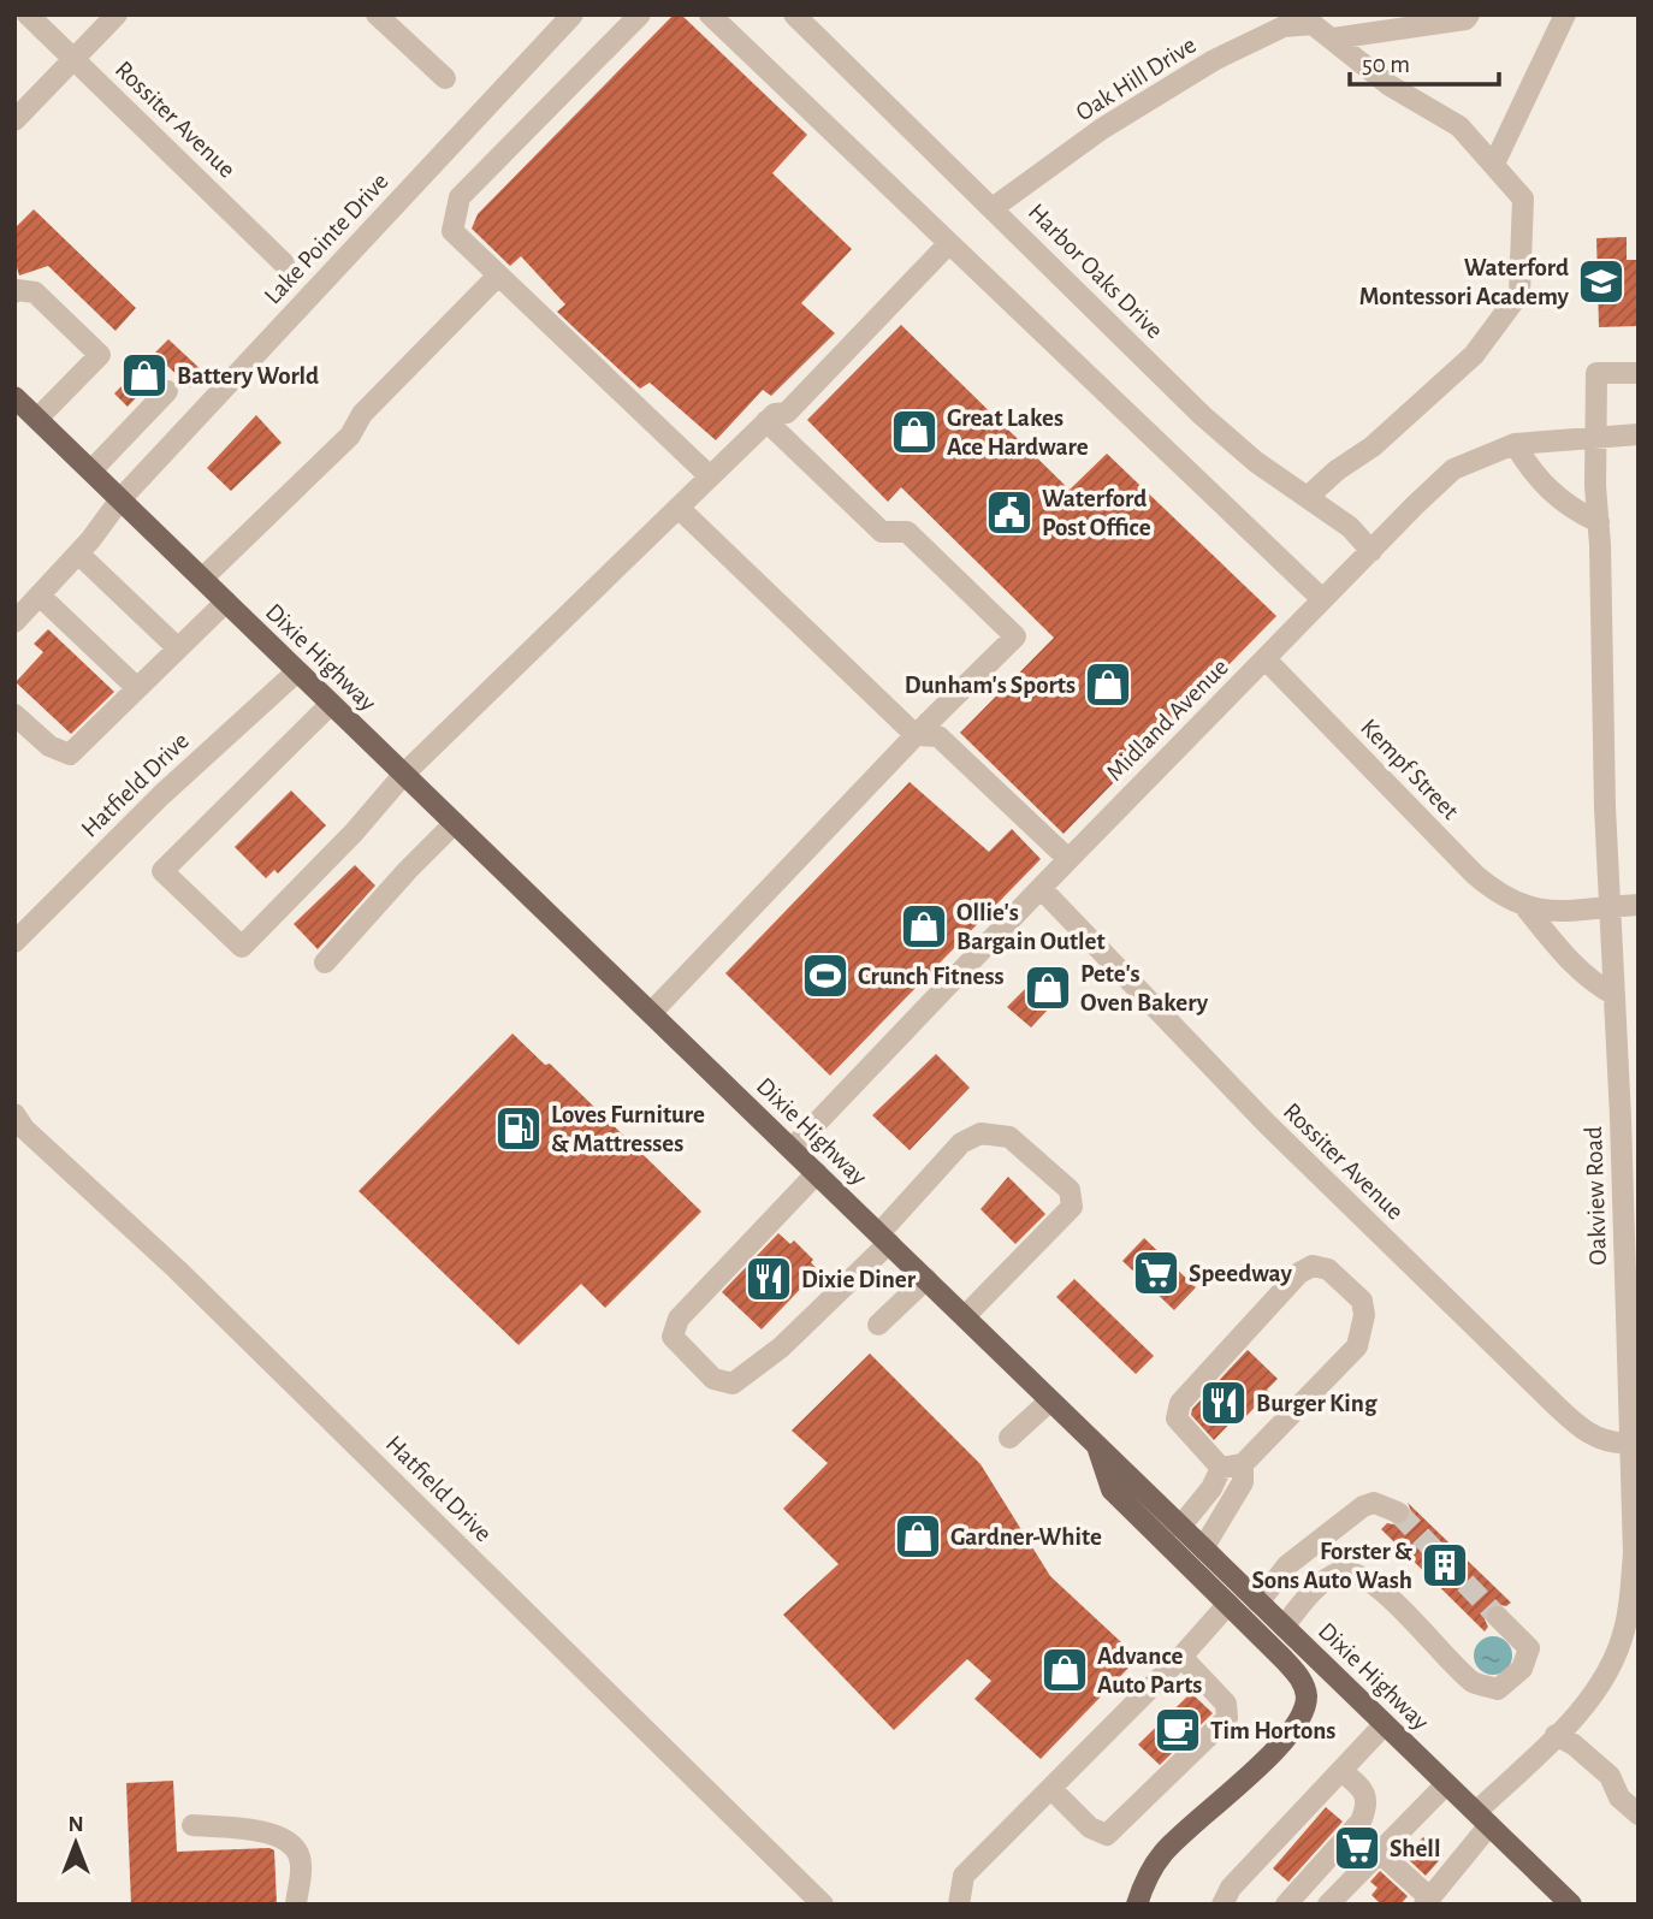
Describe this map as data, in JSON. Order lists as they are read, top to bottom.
{
  "streets": {
    "main road": ["Dixie Highway"],
    "street": [
      "Oak Hill Drive",
      "Rossiter Avenue",
      "Lake Pointe Drive",
      "Harbor Oaks Drive",
      "Midland Avenue",
      "Kempf Street",
      "Hatfield Drive",
      "Oakview Road"
    ]
  },
  "crossings": [
    ["Oak Hill Drive", "Harbor Oaks Drive"],
    ["Rossiter Avenue", "Midland Avenue"],
    ["Rossiter Avenue", "Oakview Road"],
    ["Lake Pointe Drive", "Dixie Highway"],
    ["Harbor Oaks Drive", "Midland Avenue"],
    ["Dixie Highway", "Midland Avenue"],
    ["Dixie Highway", "Hatfield Drive"],
    ["Dixie Highway", "Oakview Road"],
    ["Midland Avenue", "Kempf Street"],
    ["Midland Avenue", "Oakview Road"],
    ["Kempf Street", "Oakview Road"]
  ],
  "places": {
    "school or university": ["Waterford Montessori Academy"],
    "shop": [
      "Battery World",
      "Great Lakes Ace Hardware",
      "Dunham's Sports",
      "Ollie's Bargain Outlet",
      "Pete's Oven Bakery",
      "Gardner-White",
      "Advance Auto Parts"
    ],
    "public building": ["Waterford Post Office"],
    "sports": ["Crunch Fitness"],
    "fuel station": ["Loves Furniture & Mattresses"],
    "supermarket": ["Speedway", "Shell"],
    "restaurant": ["Dixie Diner", "Burger King"],
    "building": ["Forster & Sons Auto Wash"],
    "cafe": ["Tim Hortons"]
  },
  "scale_bar": "50 m",
  "north": "top"
}
